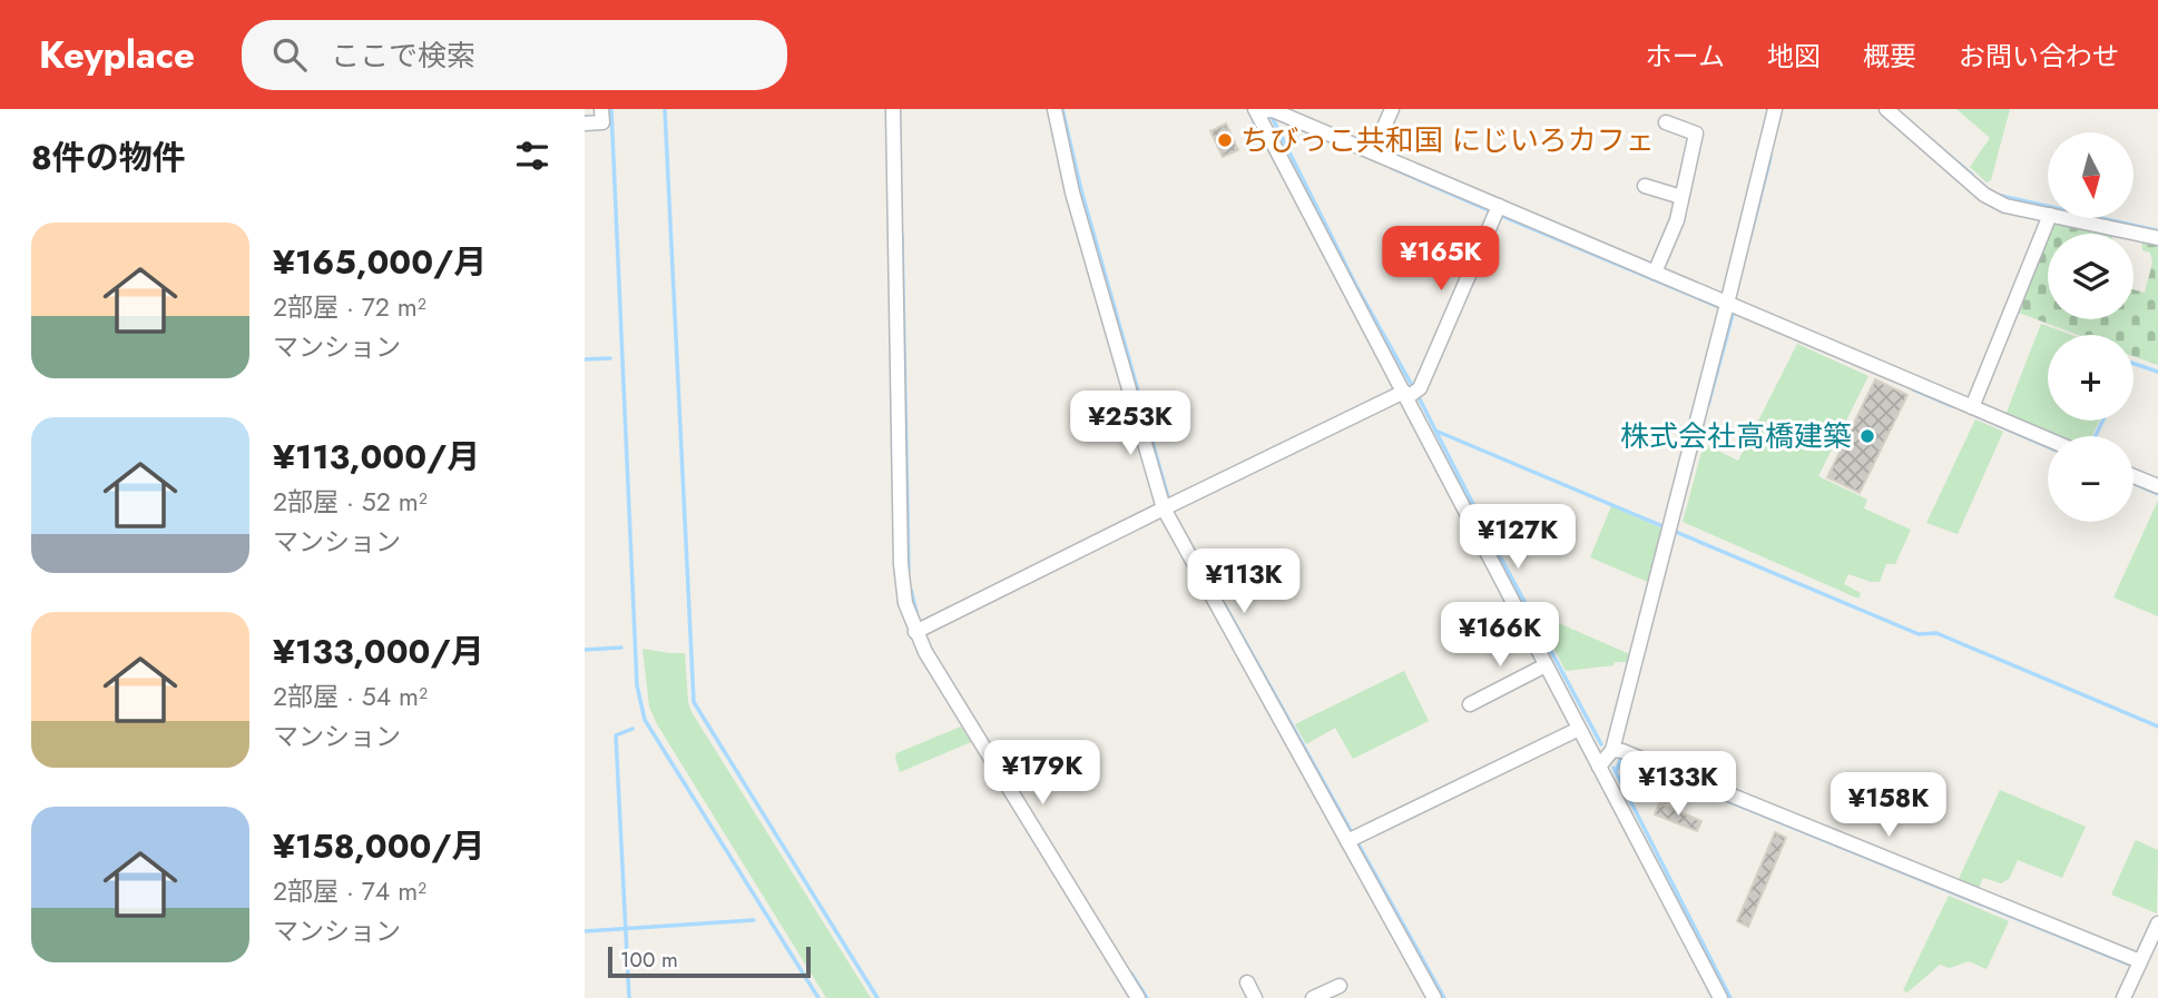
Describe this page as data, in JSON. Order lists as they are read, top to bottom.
{
  "places": ["ちびっこ共和国 にじいろカフェ", "株式会社高橋建築"],
  "scale_bar": "100 m",
  "north": "bottom",
  "page": {
    "header": "Keyplace",
    "search": "ここで検索",
    "nav": [
      "ホーム",
      "地図",
      "概要",
      "お問い合わせ"
    ],
    "heading": "8件の物件",
    "map_buttons": ["+", "−"],
    "list": [
      {
        "name": "¥165,000/月",
        "note": "2部屋 · 72 m² · マンション"
      },
      {
        "name": "¥113,000/月",
        "note": "2部屋 · 52 m² · マンション"
      },
      {
        "name": "¥133,000/月",
        "note": "2部屋 · 54 m² · マンション"
      },
      {
        "name": "¥158,000/月",
        "note": "2部屋 · 74 m² · マンション"
      }
    ],
    "price": [
      "¥165K",
      "¥253K",
      "¥127K",
      "¥113K",
      "¥166K",
      "¥179K",
      "¥133K",
      "¥158K"
    ],
    "scale": "100 m"
  }
}
